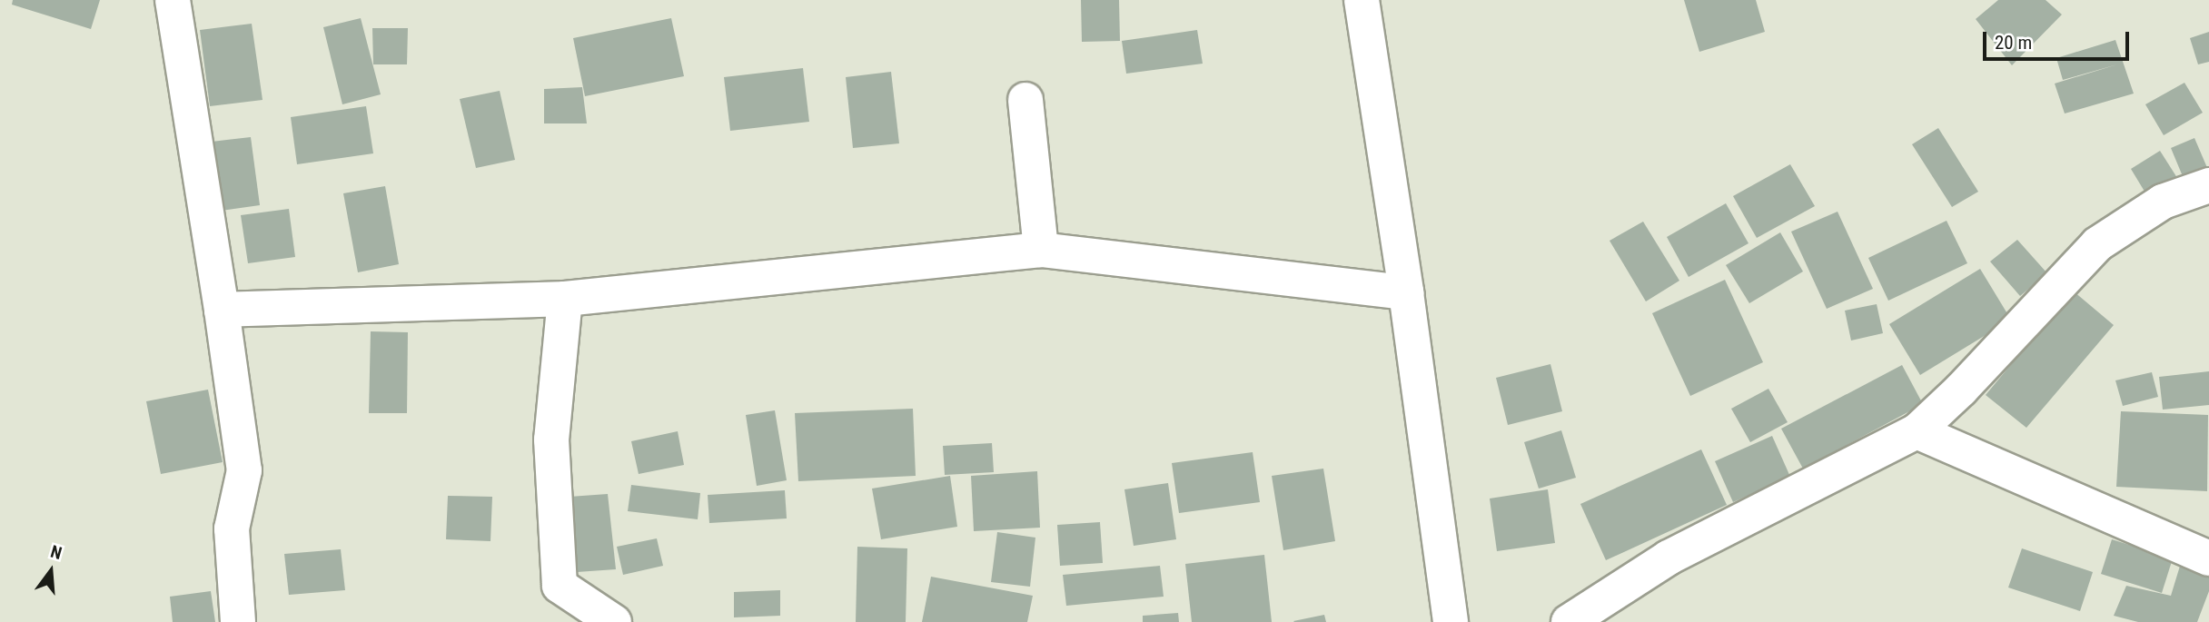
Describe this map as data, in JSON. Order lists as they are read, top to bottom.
{
  "scale_bar": "20 m",
  "north": "top"
}
